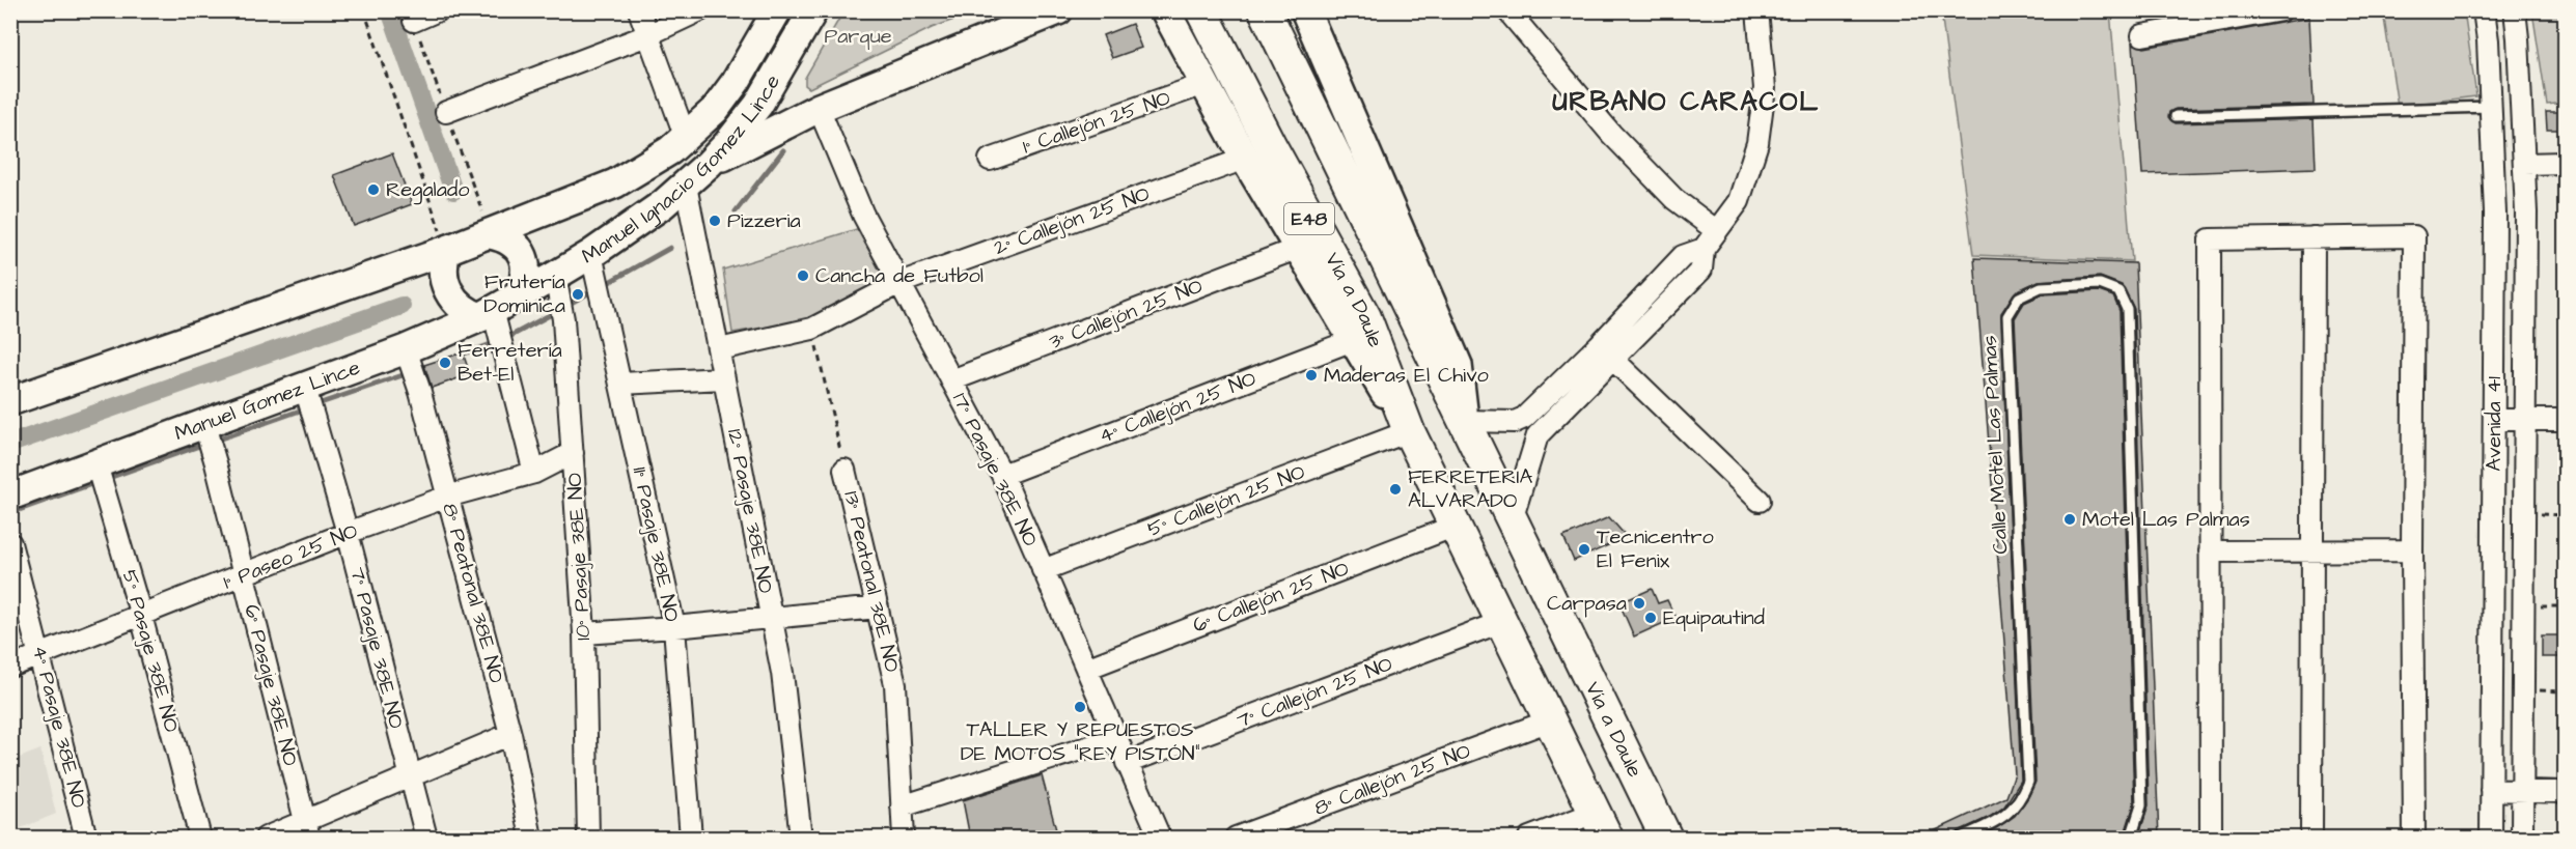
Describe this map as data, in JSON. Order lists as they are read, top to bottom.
{
  "streets": {
    "main road": [
      "Manuel Ignacio Gomez Lince",
      "E48",
      "Vía a Daule",
      "Manuel Gomez Lince"
    ],
    "street": [
      "1° Callejón 25 NO",
      "2° Callejón 25 NO",
      "3° Callejón 25 NO",
      "4° Callejón 25 NO",
      "Avenida 41",
      "17° Pasaje 38E NO",
      "5° Callejón 25 NO",
      "12° Pasaje 38E NO",
      "11° Pasaje 38E NO",
      "1° Paseo 25 NO",
      "10° Pasaje 38E NO",
      "13° Peatonal 38E NO",
      "8° Peatonal 38E NO",
      "6° Callejón 25 NO",
      "7° Pasaje 38E NO",
      "5° Pasaje 38E NO",
      "6° Pasaje 38E NO",
      "7° Callejón 25 NO",
      "4° Pasaje 38E NO",
      "8° Callejón 25 NO"
    ],
    "lane": ["Calle Motel Las Palmas"]
  },
  "crossings": [
    ["1° Callejón 25 NO", "Vía a Daule"],
    ["Manuel Ignacio Gomez Lince", "Manuel Gomez Lince"],
    ["Manuel Ignacio Gomez Lince", "12° Pasaje 38E NO"],
    ["Manuel Ignacio Gomez Lince", "11° Pasaje 38E NO"],
    ["Manuel Ignacio Gomez Lince", "10° Pasaje 38E NO"],
    ["2° Callejón 25 NO", "Vía a Daule"],
    ["2° Callejón 25 NO", "17° Pasaje 38E NO"],
    ["2° Callejón 25 NO", "12° Pasaje 38E NO"],
    ["2° Callejón 25 NO", "13° Peatonal 38E NO"],
    ["Vía a Daule", "3° Callejón 25 NO"],
    ["Vía a Daule", "4° Callejón 25 NO"],
    ["Vía a Daule", "5° Callejón 25 NO"],
    ["Vía a Daule", "6° Callejón 25 NO"],
    ["Vía a Daule", "7° Callejón 25 NO"],
    ["Vía a Daule", "8° Callejón 25 NO"],
    ["3° Callejón 25 NO", "17° Pasaje 38E NO"],
    ["Manuel Gomez Lince", "8° Peatonal 38E NO"],
    ["Manuel Gomez Lince", "7° Pasaje 38E NO"],
    ["Manuel Gomez Lince", "5° Pasaje 38E NO"],
    ["Manuel Gomez Lince", "6° Pasaje 38E NO"],
    ["4° Callejón 25 NO", "17° Pasaje 38E NO"],
    ["17° Pasaje 38E NO", "5° Callejón 25 NO"],
    ["17° Pasaje 38E NO", "6° Callejón 25 NO"],
    ["17° Pasaje 38E NO", "7° Callejón 25 NO"],
    ["1° Paseo 25 NO", "10° Pasaje 38E NO"],
    ["1° Paseo 25 NO", "8° Peatonal 38E NO"],
    ["1° Paseo 25 NO", "7° Pasaje 38E NO"],
    ["1° Paseo 25 NO", "5° Pasaje 38E NO"],
    ["1° Paseo 25 NO", "6° Pasaje 38E NO"],
    ["1° Paseo 25 NO", "4° Pasaje 38E NO"]
  ],
  "districts": ["URBANO CARACOL"],
  "parks": ["Parque"],
  "places": [
    "Regalado",
    "Pizzeria",
    "Cancha de Futbol",
    "Frutería Dominica",
    "Ferretería Bet-El",
    "Maderas El Chivo",
    "FERRETERIA ALVARADO",
    "Motel Las Palmas",
    "Tecnicentro El Fenix",
    "Carpasa",
    "Equipautind",
    "TALLER Y REPUESTOS DE MOTOS \"REY PISTÓN\""
  ]
}
